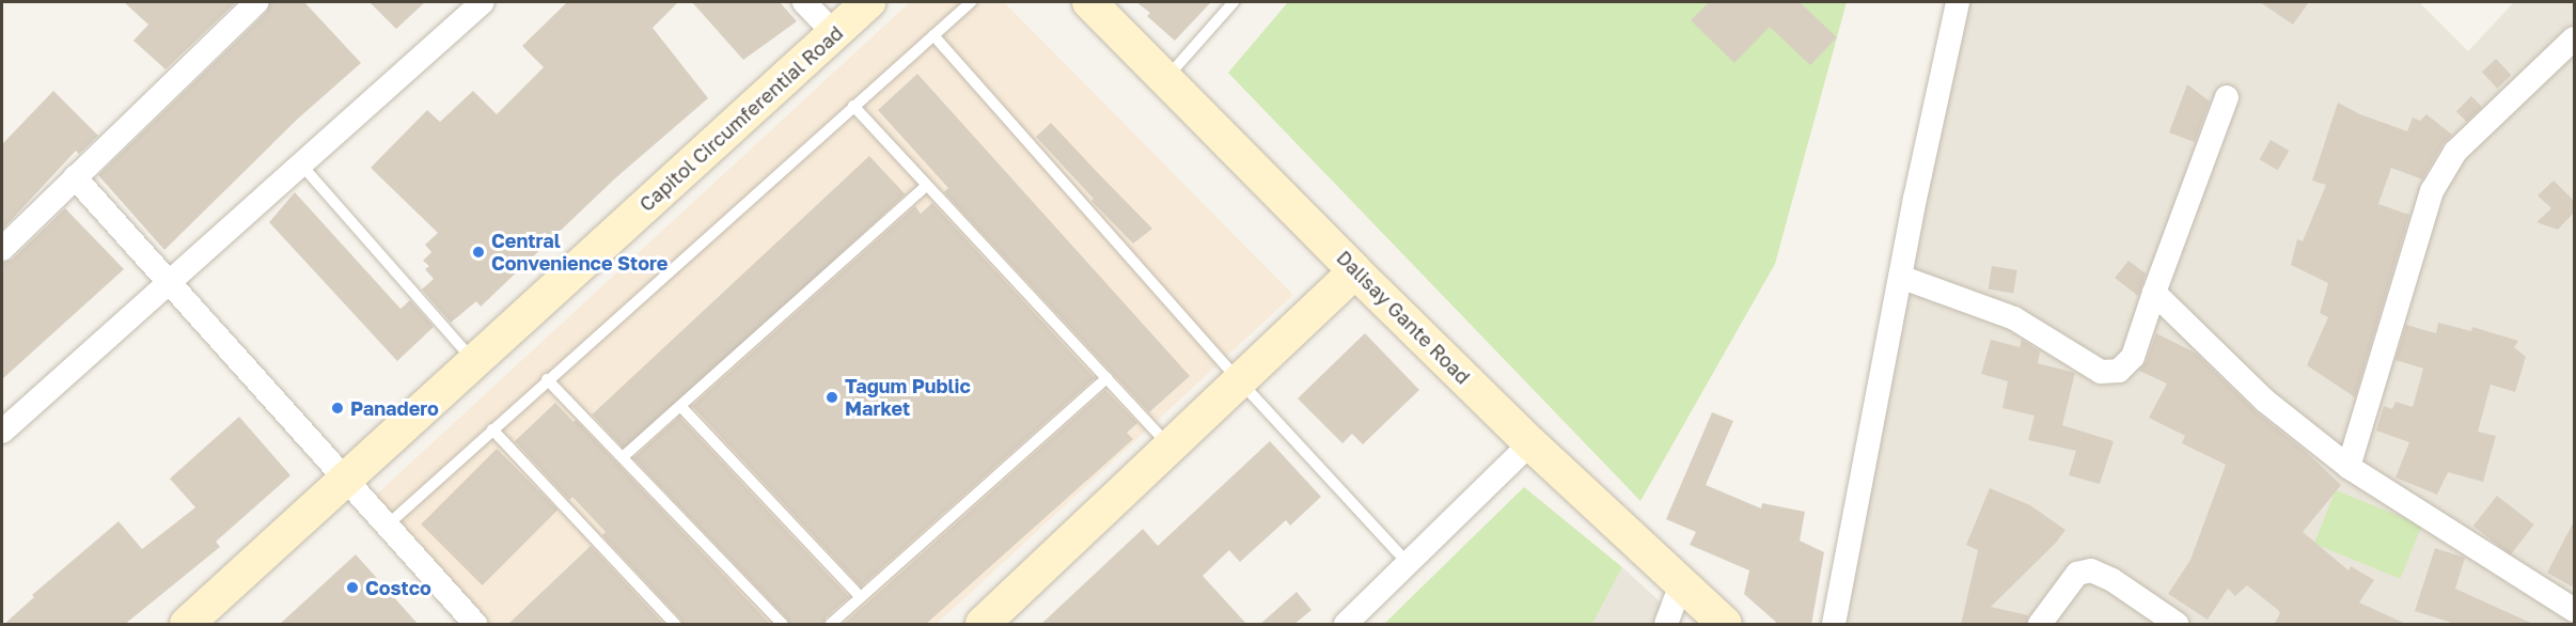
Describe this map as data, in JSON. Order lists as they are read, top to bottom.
{
  "streets": {
    "main road": ["Capitol Circumferential Road", "Dalisay Gante Road"]
  },
  "places": [
    "Central Convenience Store",
    "Tagum Public Market",
    "Panadero",
    "Costco"
  ]
}
